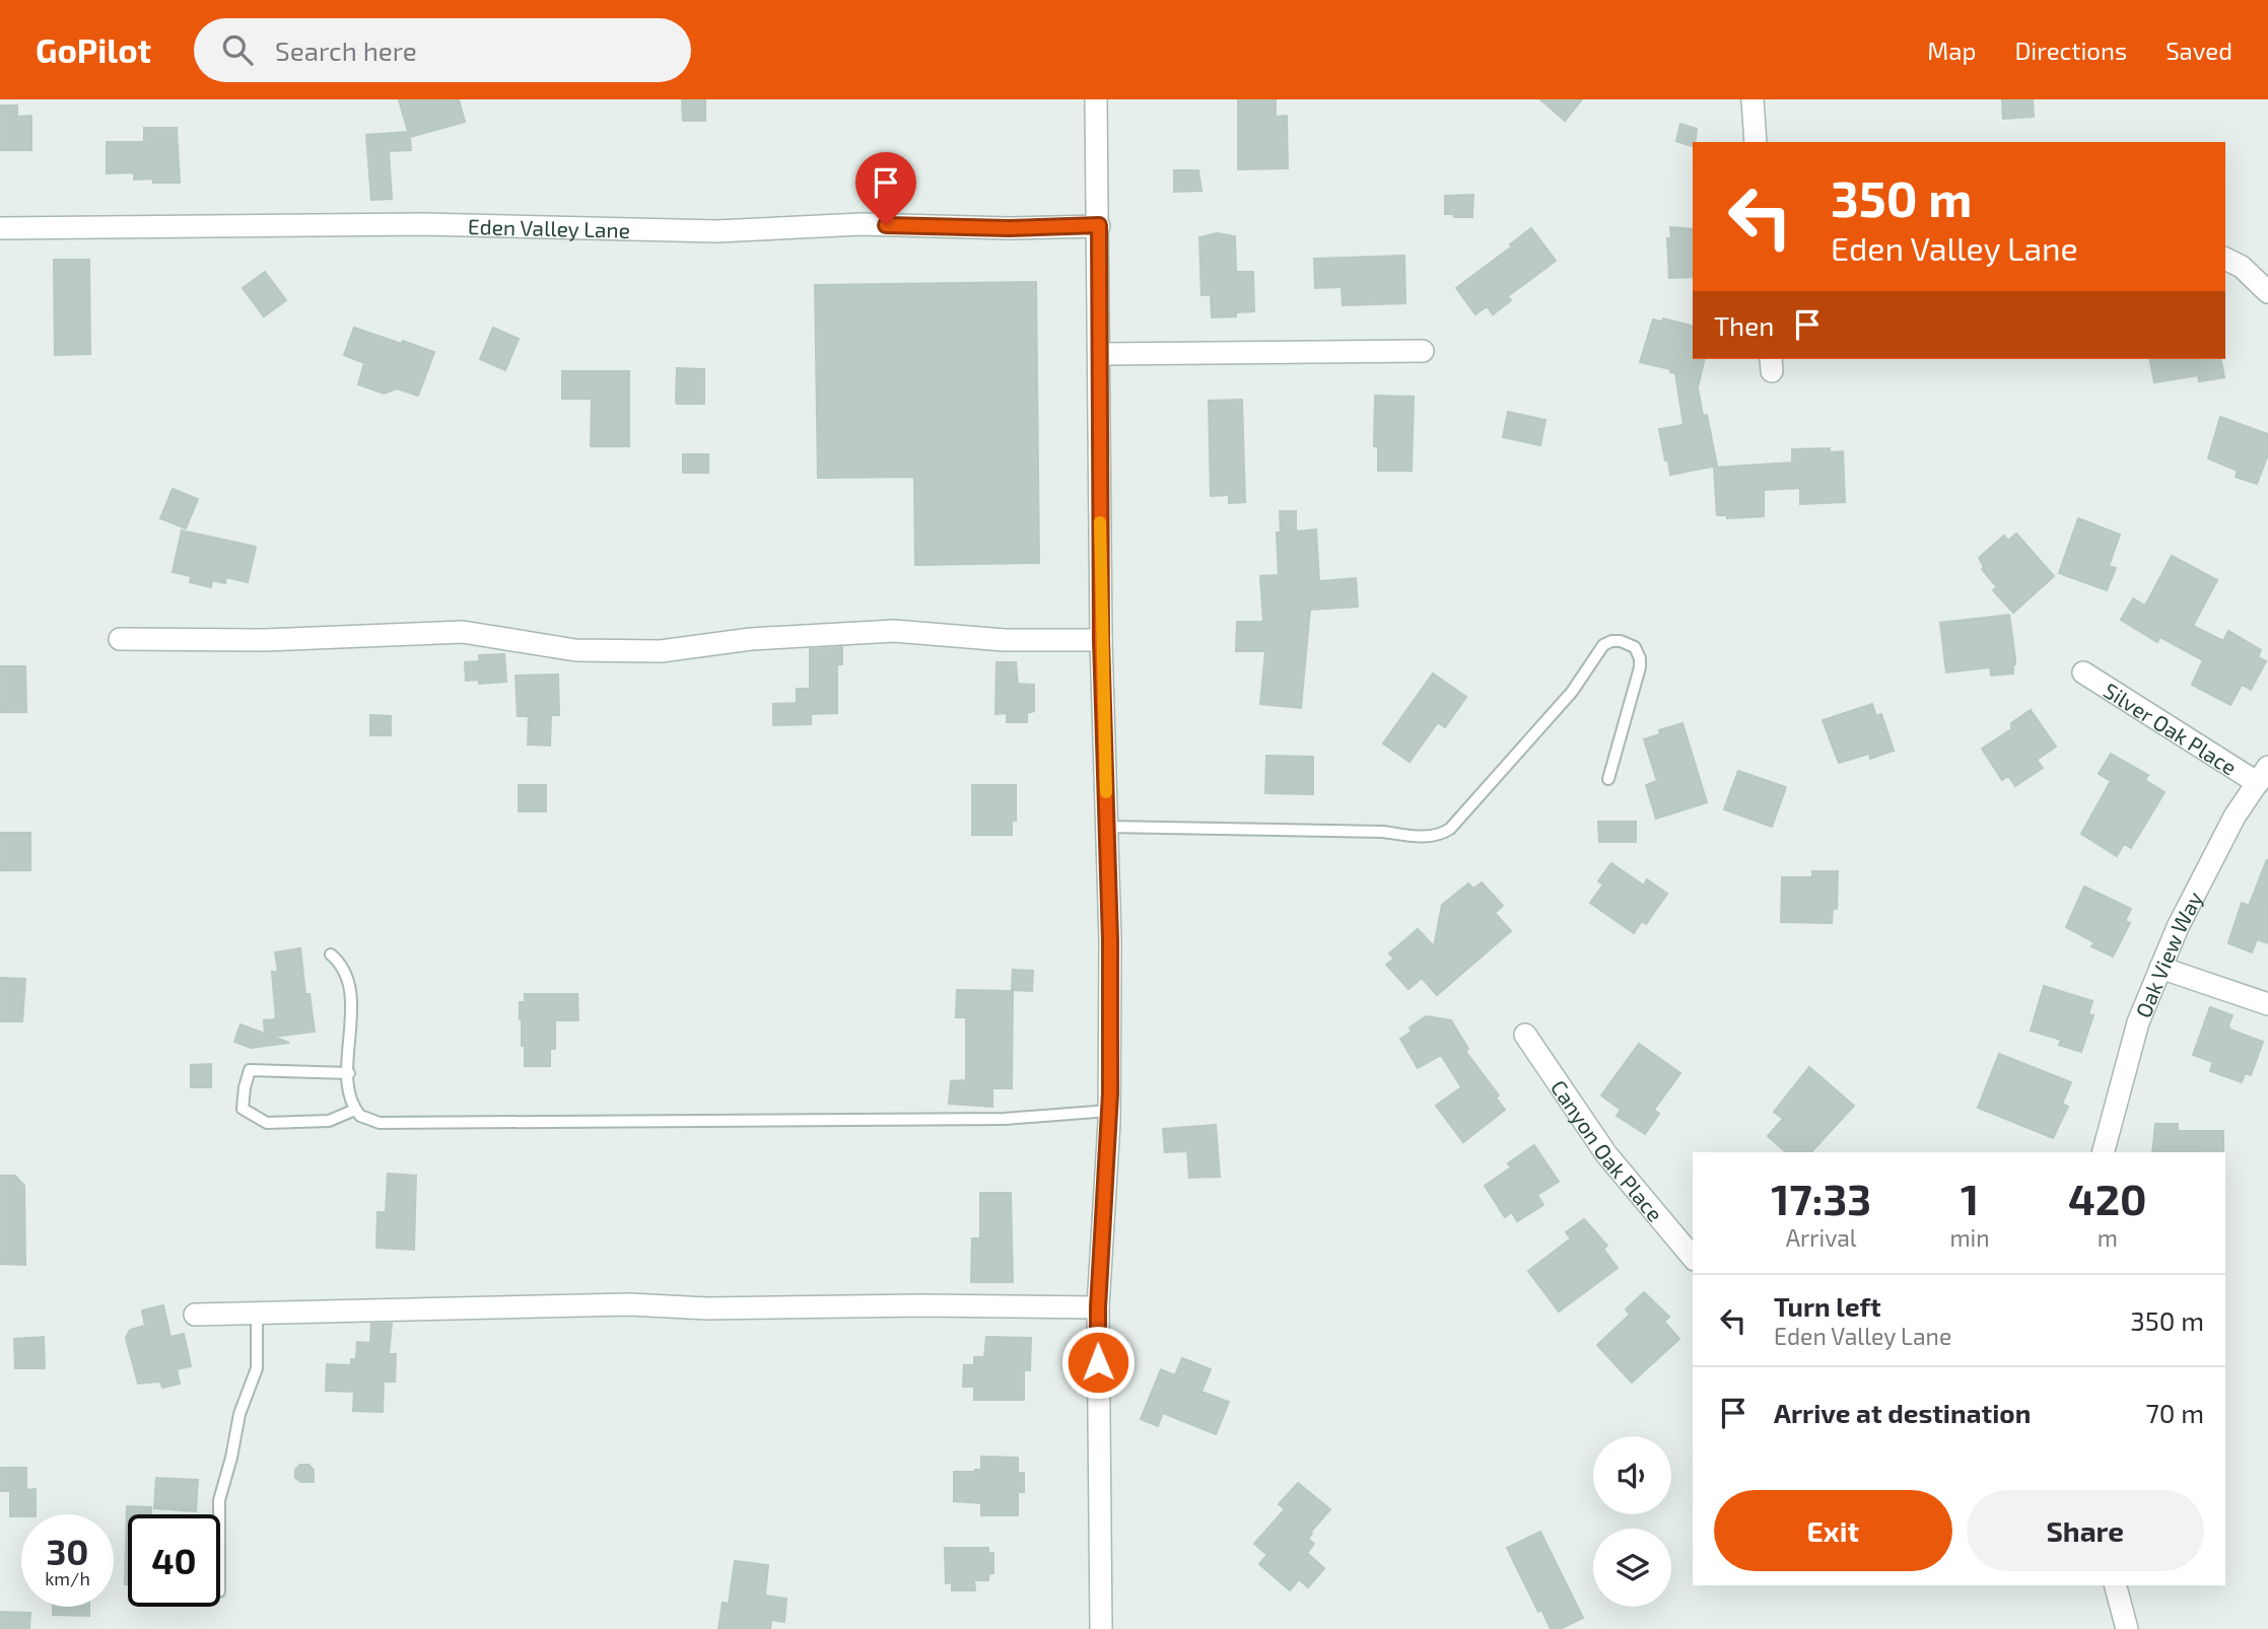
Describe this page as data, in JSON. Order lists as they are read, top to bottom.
{
  "streets": {
    "street": [
      "Eden Valley Lane",
      "Silver Oak Place",
      "Oak View Way",
      "Canyon Oak Place"
    ]
  },
  "crossings": [
    ["Silver Oak Place", "Oak View Way"]
  ],
  "page": {
    "header": "GoPilot",
    "search": "Search here",
    "nav": ["Map", "Directions", "Saved"],
    "turn": ["350 m", "Eden Valley Lane"],
    "then": "Then",
    "eta": [
      "17:33",
      "Arrival",
      "1",
      "min",
      "420",
      "m"
    ],
    "list": [
      {
        "name": "Turn left",
        "note": "Eden Valley Lane",
        "value": "350 m"
      },
      {
        "name": "Arrive at destination",
        "value": "70 m"
      }
    ],
    "buttons": ["Exit", "Share"],
    "speed": "30 km/h",
    "limit": "40"
  }
}
